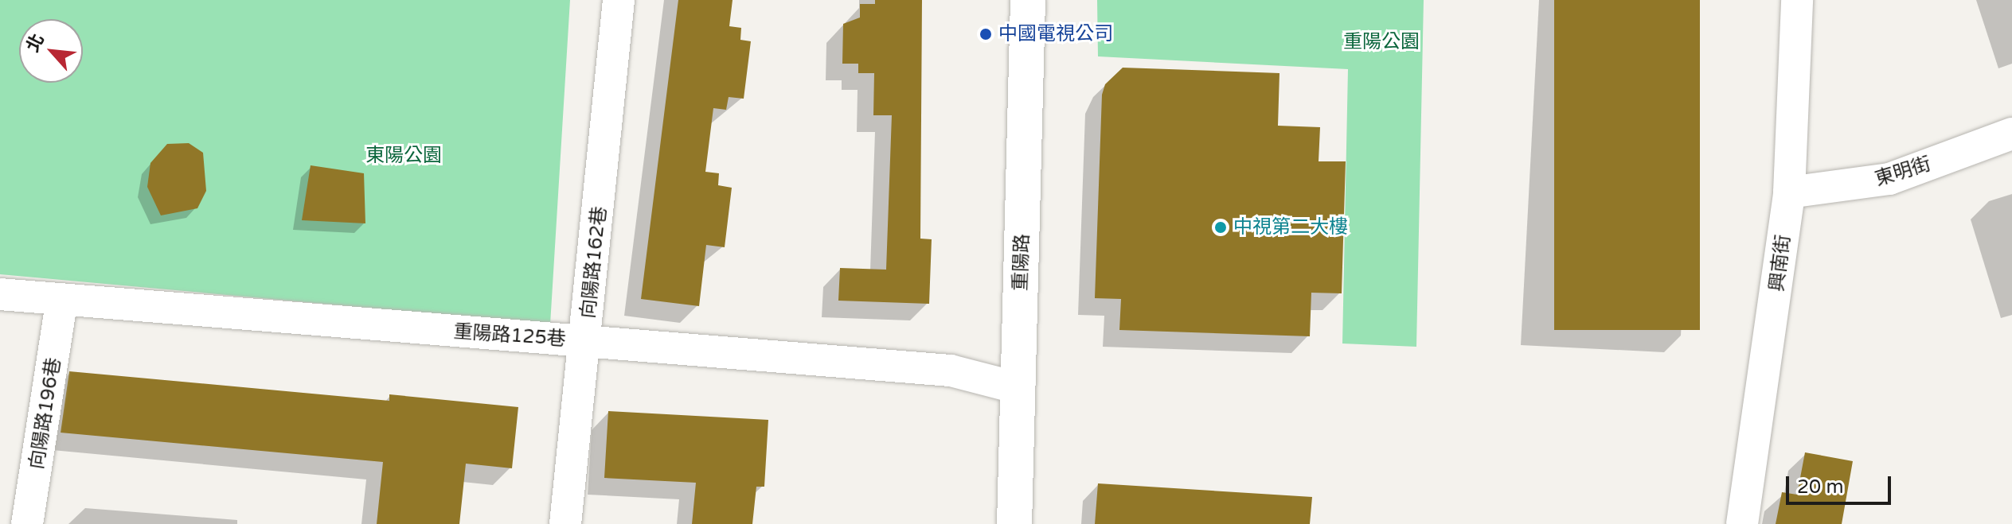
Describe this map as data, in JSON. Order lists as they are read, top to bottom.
{
  "streets": {
    "street": [
      "東明街",
      "向陽路162巷",
      "重陽路",
      "興南街",
      "重陽路125巷",
      "向陽路196巷"
    ]
  },
  "crossings": [
    ["東明街", "興南街"],
    ["向陽路162巷", "重陽路125巷"],
    ["重陽路", "重陽路125巷"],
    ["重陽路125巷", "向陽路196巷"]
  ],
  "parks": ["重陽公園", "東陽公園"],
  "places": ["中國電視公司", "中視第二大樓"],
  "scale_bar": "20 m",
  "north": "top left"
}
